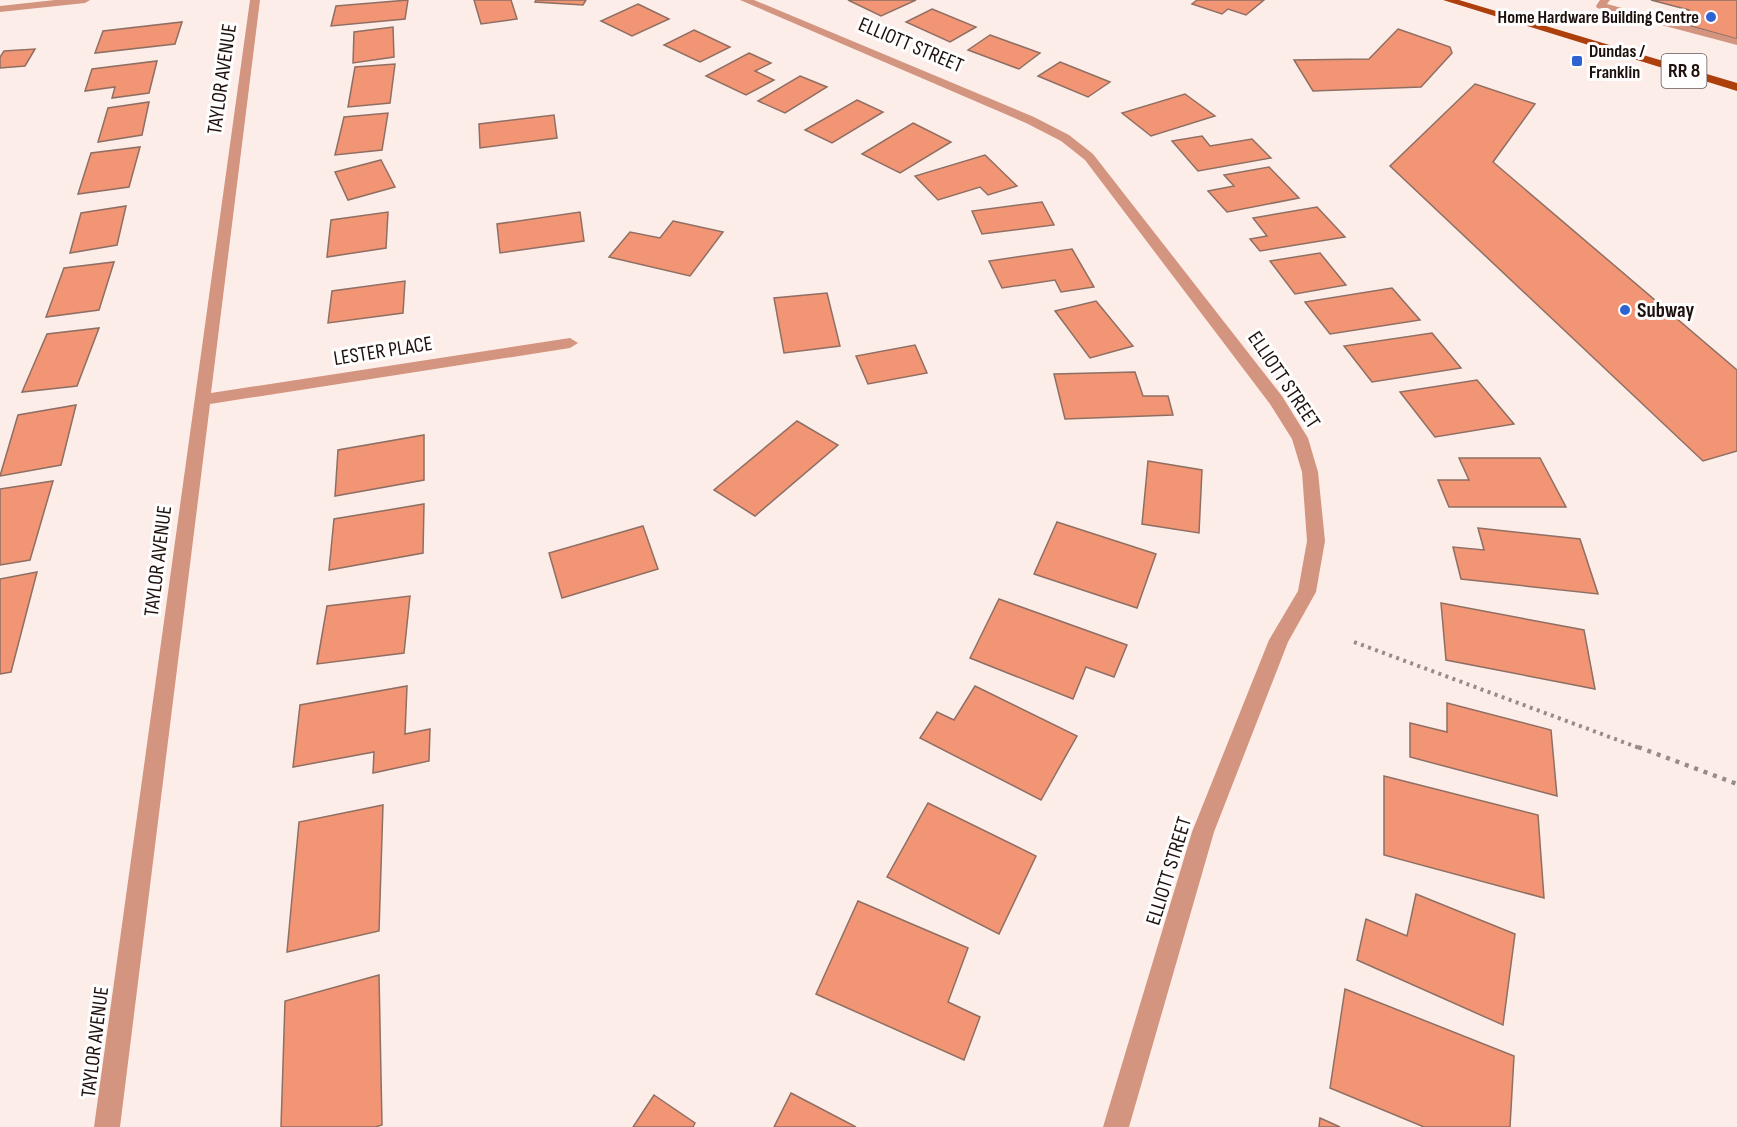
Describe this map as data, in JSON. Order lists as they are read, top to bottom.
{
  "streets": {
    "main road": ["RR 8"],
    "street": ["ELLIOTT STREET", "TAYLOR AVENUE", "LESTER PLACE"]
  },
  "crossings": [
    ["TAYLOR AVENUE", "LESTER PLACE"]
  ],
  "places": {
    "other": ["Home Hardware Building Centre", "Subway"],
    "transit": ["Dundas / Franklin"]
  }
}
